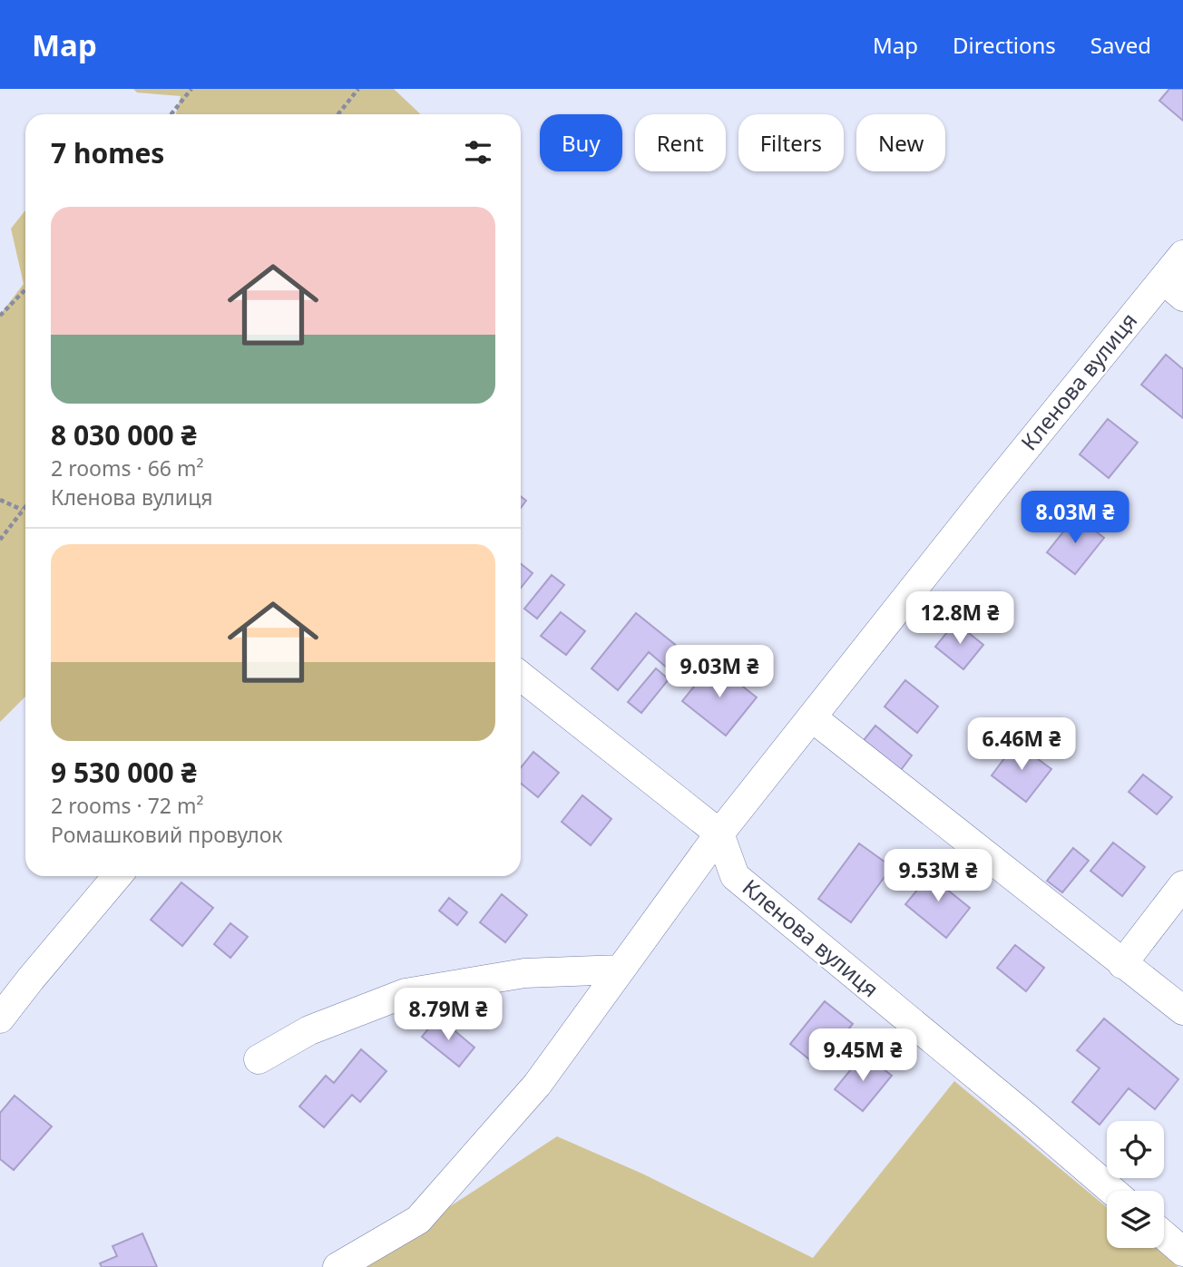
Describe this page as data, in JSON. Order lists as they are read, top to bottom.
{
  "streets": {
    "street": ["Кленова вулиця"]
  },
  "page": {
    "header": "Map",
    "nav": ["Map", "Directions", "Saved"],
    "chip": [
      "Buy",
      "Rent",
      "Filters",
      "New"
    ],
    "heading": "7 homes",
    "list": [
      {
        "name": "8 030 000 ₴",
        "note": "2 rooms · 66 m² · Кленова вулиця"
      },
      {
        "name": "9 530 000 ₴",
        "note": "2 rooms · 72 m² · Ромашковий провулок"
      }
    ],
    "price": [
      "8.03M ₴",
      "12.8M ₴",
      "9.03M ₴",
      "6.46M ₴",
      "9.53M ₴",
      "8.79M ₴",
      "9.45M ₴"
    ]
  }
}
